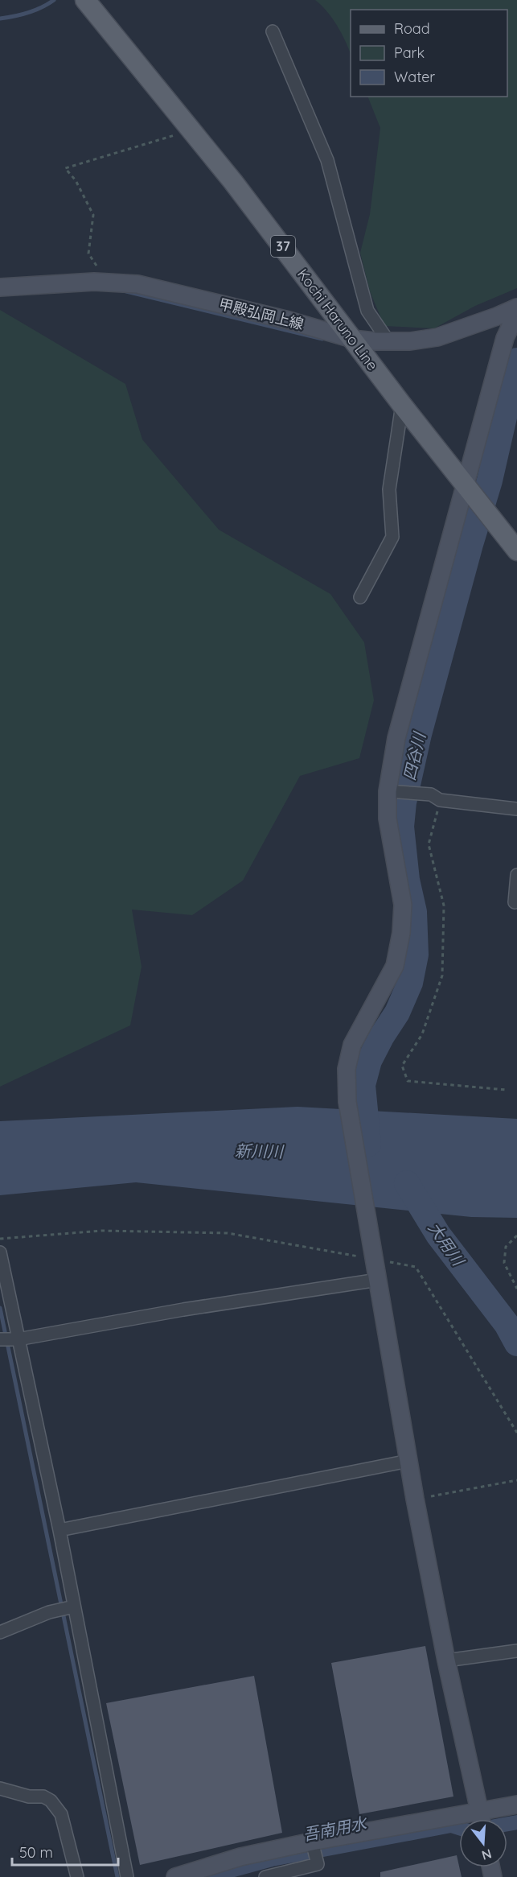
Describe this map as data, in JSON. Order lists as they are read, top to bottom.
{
  "streets": {
    "main road": ["37", "Kochi Haruno Line"],
    "street": ["甲殿弘岡上線"]
  },
  "crossings": [
    ["甲殿弘岡上線", "Kochi Haruno Line"]
  ],
  "water": [
    "四谷川",
    "新川川",
    "大用川",
    "吾南用水"
  ],
  "legend": ["Road", "Park", "Water"],
  "scale_bar": "50 m",
  "north": "bottom"
}
